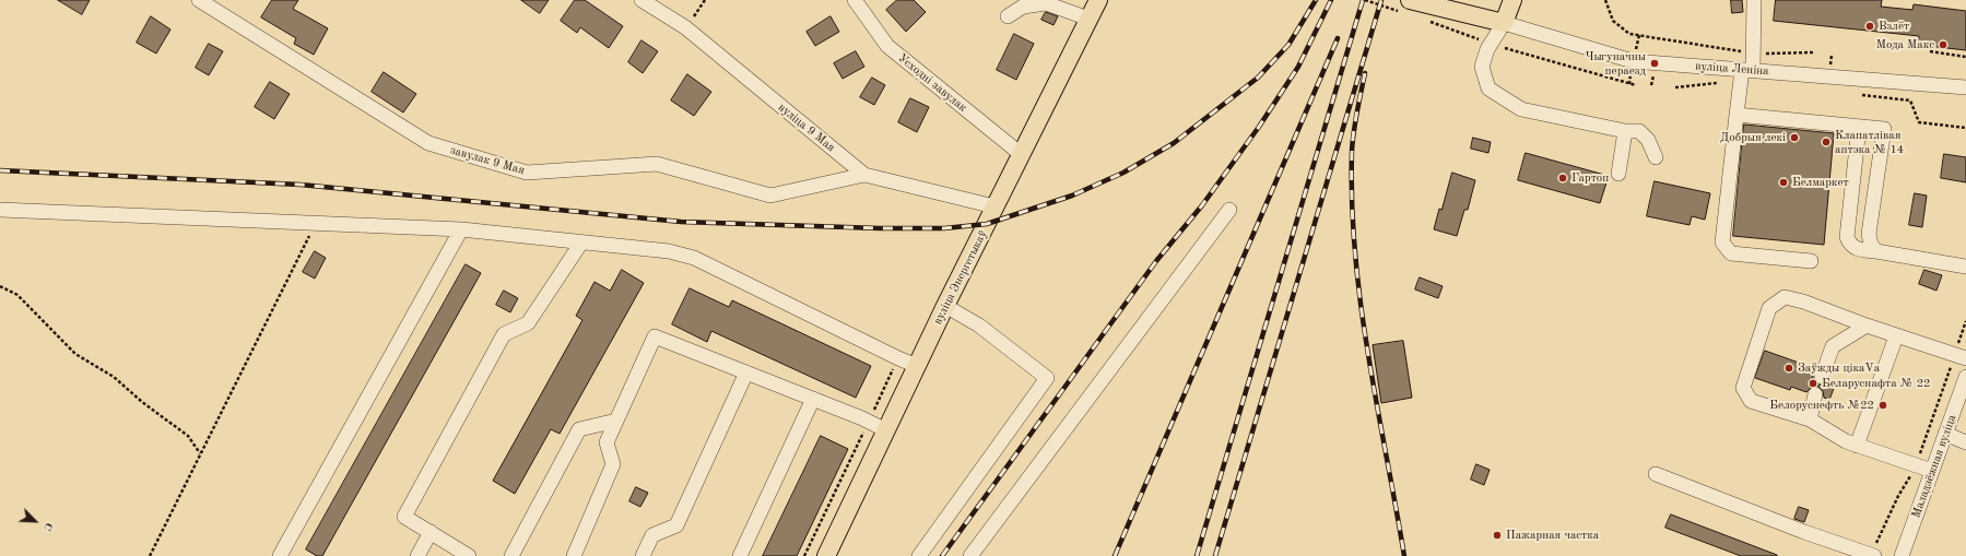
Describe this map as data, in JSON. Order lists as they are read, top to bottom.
{
  "streets": {
    "main road": ["вуліца Энергетыкаў"],
    "street": [
      "вуліца Леніна",
      "Усходні завулак",
      "вуліца 9 Мая",
      "завулак 9 Мая",
      "Маладзёжная вуліца"
    ]
  },
  "crossings": [
    ["Усходні завулак", "вуліца Энергетыкаў"],
    ["вуліца 9 Мая", "завулак 9 Мая"],
    ["вуліца 9 Мая", "вуліца Энергетыкаў"]
  ],
  "places": [
    "Взлёт",
    "Мода Макс",
    "Чыгуначны пераезд",
    "Добрыя лекі",
    "Клапатлівая аптэка № 14",
    "Гартоп",
    "Белмаркет",
    "Заўжды цікаVа",
    "Беларуснафта № 22",
    "Белоруснефть №22",
    "Пажарная частка"
  ],
  "north": "bottom right"
}
